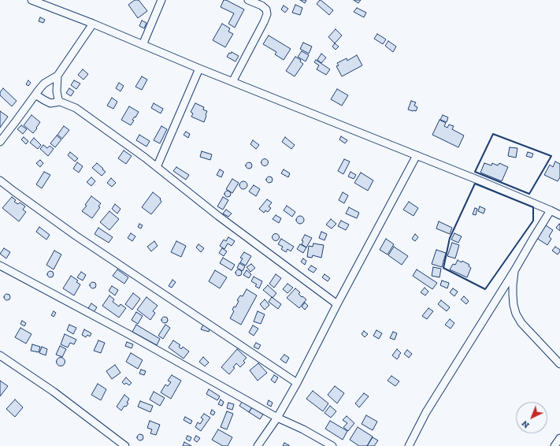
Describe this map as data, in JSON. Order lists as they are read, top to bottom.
{
  "north": "bottom left"
}
